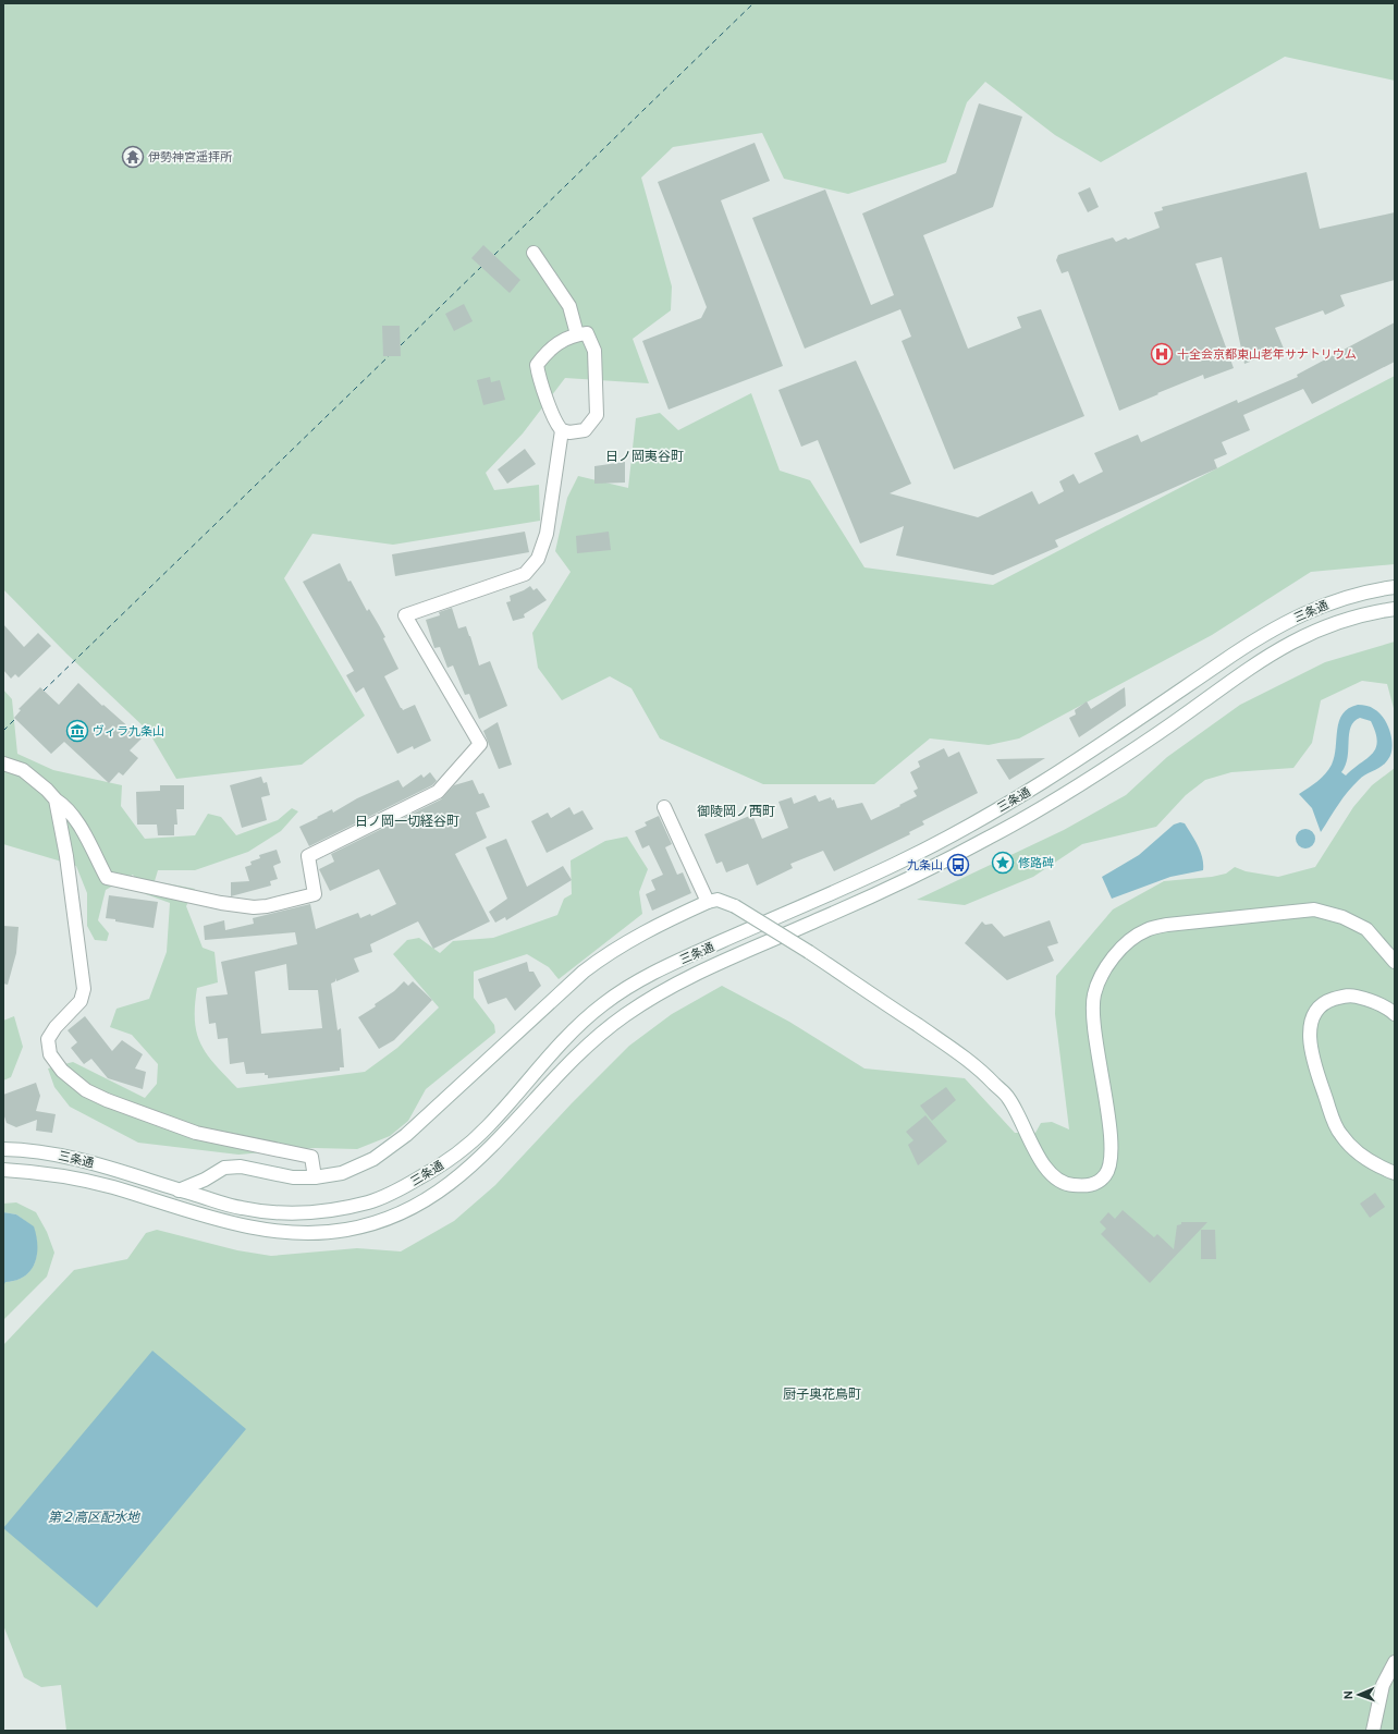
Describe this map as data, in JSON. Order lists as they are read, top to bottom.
{
  "streets": {
    "street": ["三条通"]
  },
  "districts": [
    "日ノ岡夷谷町",
    "御陵岡ノ西町",
    "日ノ岡一切経谷町",
    "厨子奥花鳥町"
  ],
  "water": ["第２高区配水地"],
  "places": {
    "temple": ["伊勢神宮遥拝所"],
    "hospital": ["十全会京都東山老年サナトリウム"],
    "museum": ["ヴィラ九条山"],
    "place": ["修路碑"],
    "bus stop": ["九条山"]
  },
  "north": "left"
}
